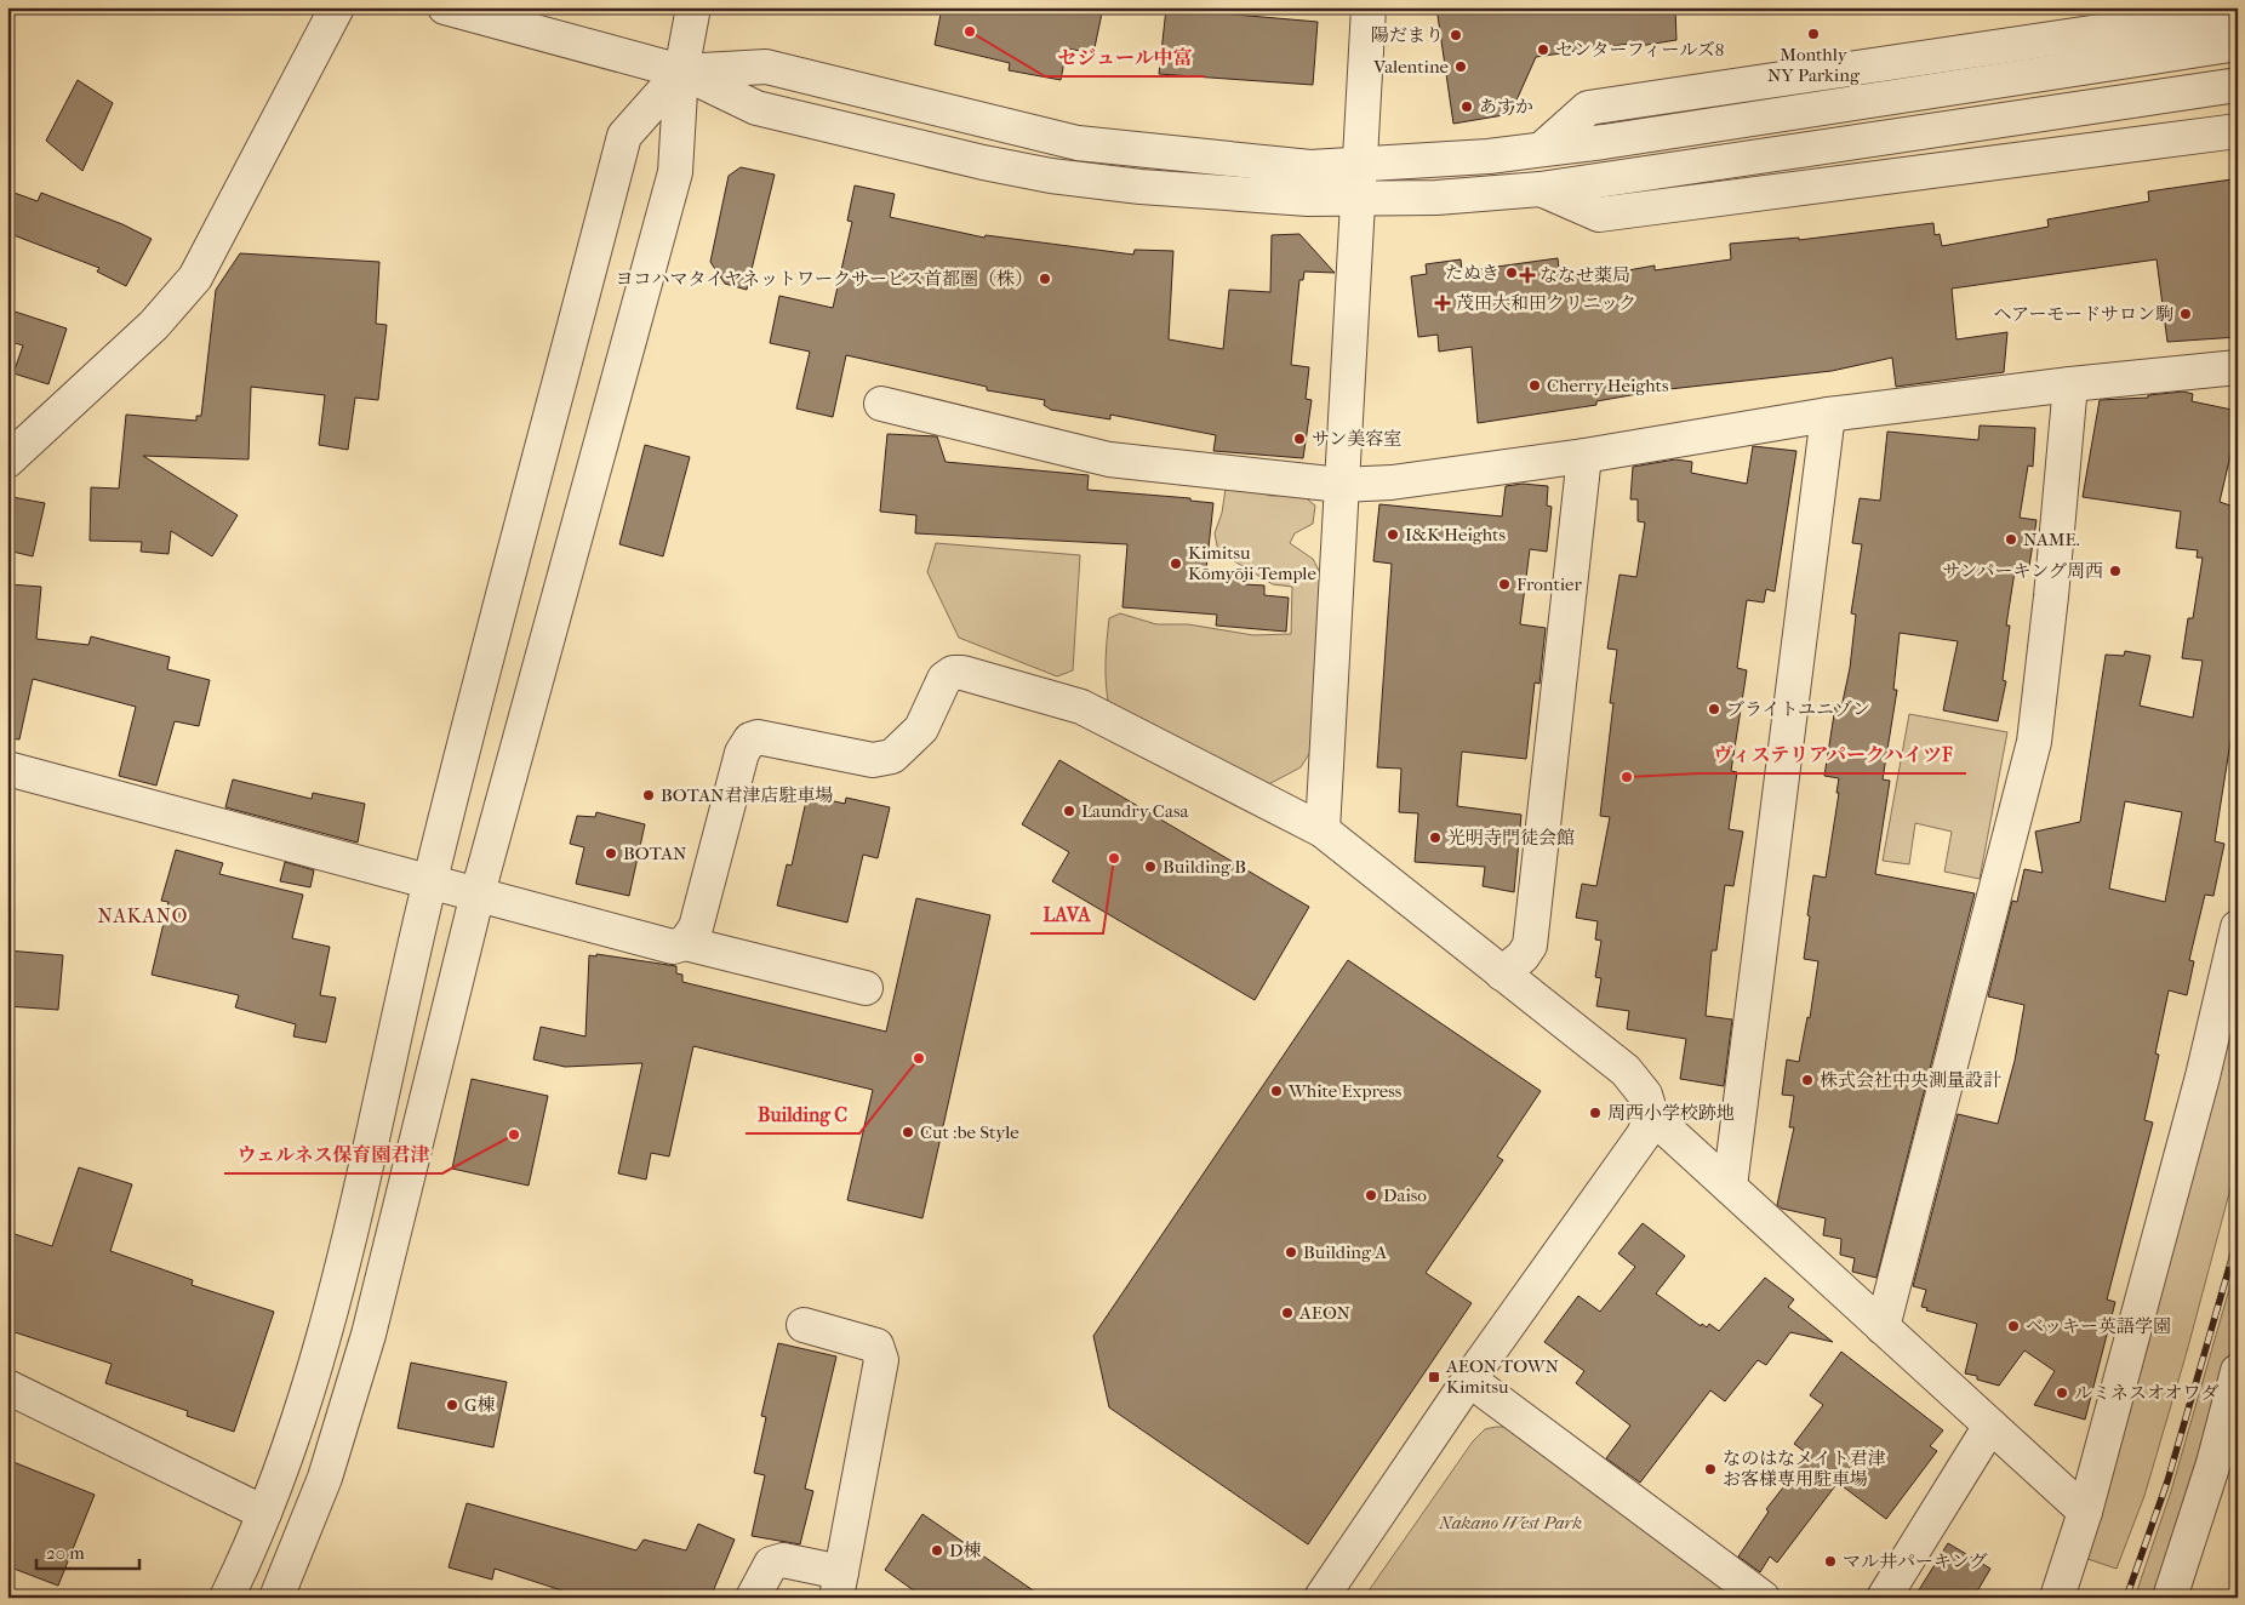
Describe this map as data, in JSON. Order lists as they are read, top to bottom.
{
  "districts": ["NAKANO"],
  "parks": ["Nakano West Park"],
  "places": {
    "other": [
      "セジュール中富",
      "Monthly NY Parking",
      "陽だまり",
      "センターフィールズ8",
      "Valentine",
      "あすか",
      "たぬき",
      "ヨコハマタイヤネットワークサービス首都圏（株）",
      "ヘアーモードサロン駒",
      "Cherry Heights",
      "サン美容室",
      "I&K Heights",
      "NAME.",
      "Kimitsu Kōmyōji Temple",
      "サンパーキング周西",
      "Frontier",
      "ブライトユニゾン",
      "ヴィステリアパークハイツF",
      "BOTAN君津店駐車場",
      "Laundry Casa",
      "光明寺門徒会館",
      "BOTAN",
      "LAVA",
      "Building B",
      "Building C",
      "株式会社中央測量設計",
      "White Express",
      "周西小学校跡地",
      "Cut :be Style",
      "ウェルネス保育園君津",
      "Daiso",
      "Building A",
      "AEON",
      "ベッキー英語学園",
      "ルミネスオオワダ",
      "G棟",
      "なのはなメイト君津 お客様専用駐車場",
      "D棟",
      "マル井パーキング"
    ],
    "health": ["ななせ薬局", "茂田大和田クリニック"],
    "transit": ["AEON TOWN Kimitsu"]
  },
  "scale_bar": "20 m"
}
